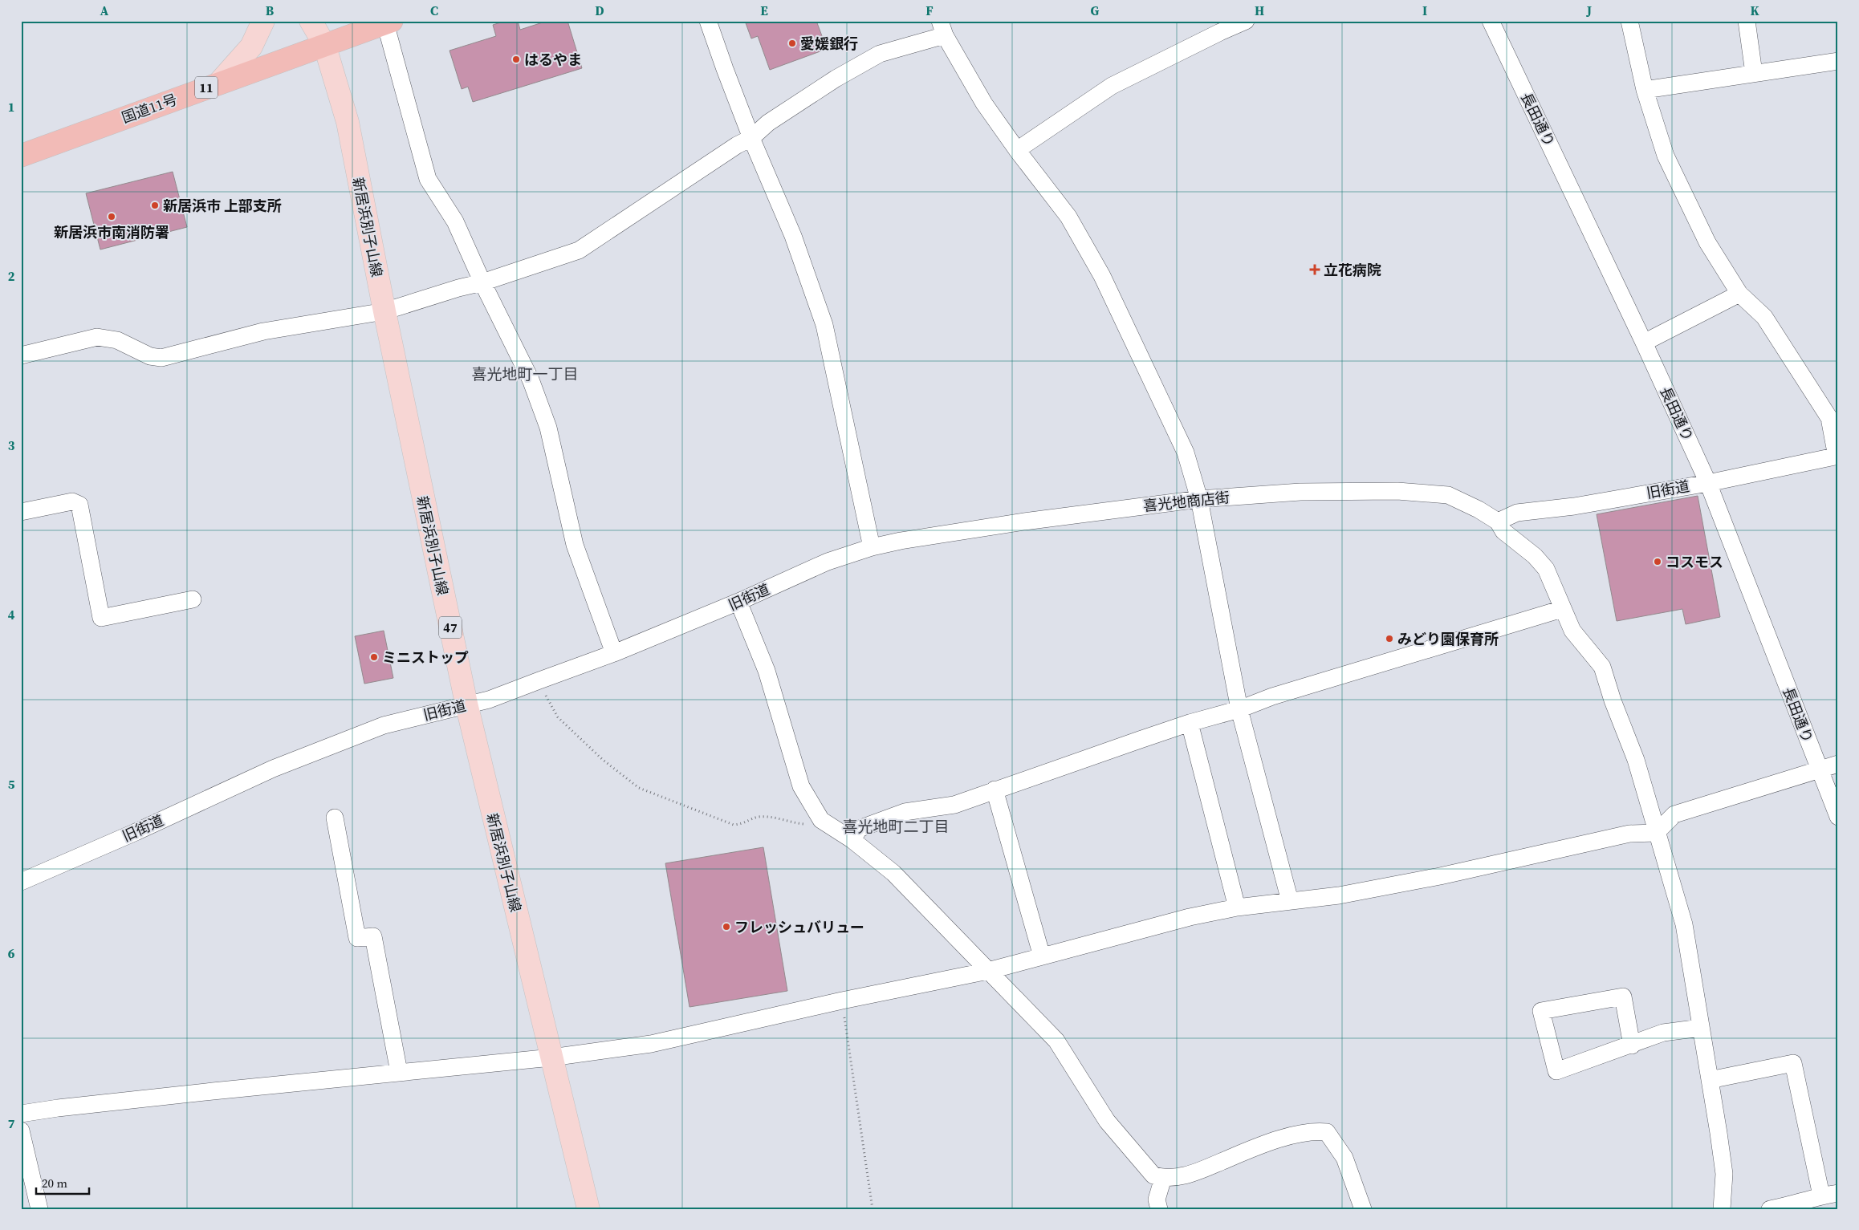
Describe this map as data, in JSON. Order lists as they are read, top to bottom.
{
  "streets": {
    "highway": ["11", "国道11号"],
    "main road": ["新居浜別子山線", "47"],
    "street": ["長田通り", "旧街道", "喜光地商店街"]
  },
  "crossings": [
    ["国道11号", "新居浜別子山線"],
    ["長田通り", "旧街道"],
    ["新居浜別子山線", "旧街道"],
    ["旧街道", "喜光地商店街"]
  ],
  "districts": ["喜光地町一丁目", "喜光地町二丁目"],
  "places": {
    "other": [
      "愛媛銀行",
      "はるやま",
      "新居浜市 上部支所",
      "新居浜市南消防署",
      "コスモス",
      "みどり園保育所",
      "ミニストップ",
      "フレッシュバリュー"
    ],
    "health": ["立花病院"]
  },
  "scale_bar": "20 m",
  "grid": {
    "columns": [
      "A",
      "B",
      "C",
      "D",
      "E",
      "F",
      "G",
      "H",
      "I",
      "J",
      "K"
    ],
    "rows": [
      "1",
      "2",
      "3",
      "4",
      "5",
      "6",
      "7"
    ]
  }
}
